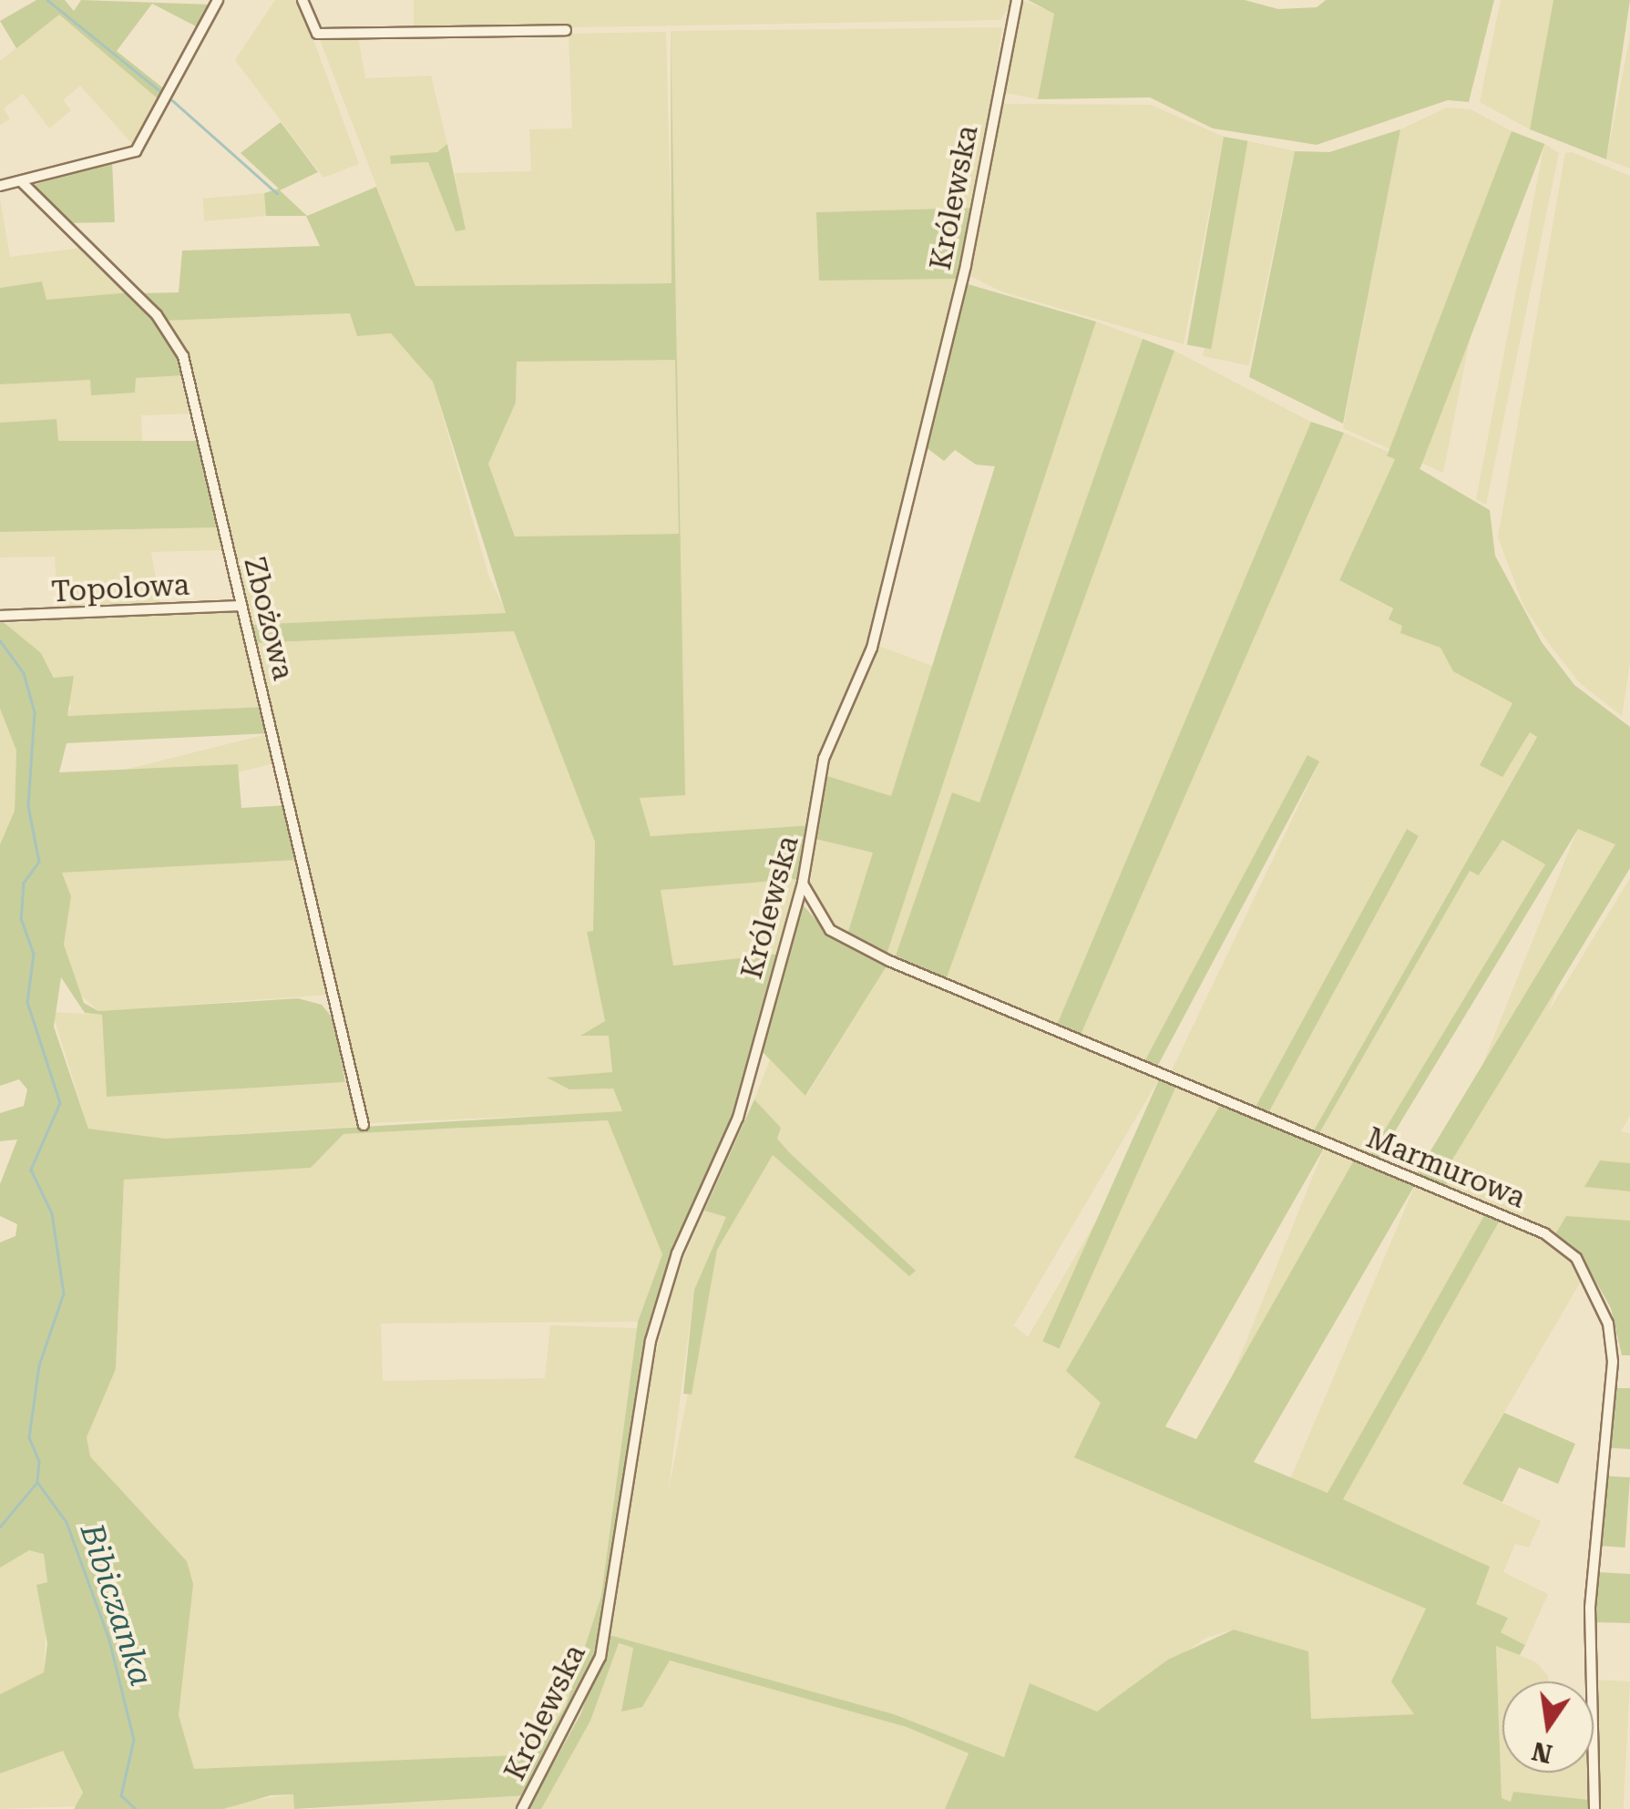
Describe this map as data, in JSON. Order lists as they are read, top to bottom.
{
  "streets": {
    "street": [
      "Królewska",
      "Topolowa",
      "Zbożowa",
      "Marmurowa"
    ]
  },
  "crossings": [
    ["Królewska", "Marmurowa"],
    ["Topolowa", "Zbożowa"]
  ],
  "water": ["Bibiczanka"],
  "north": "bottom"
}
